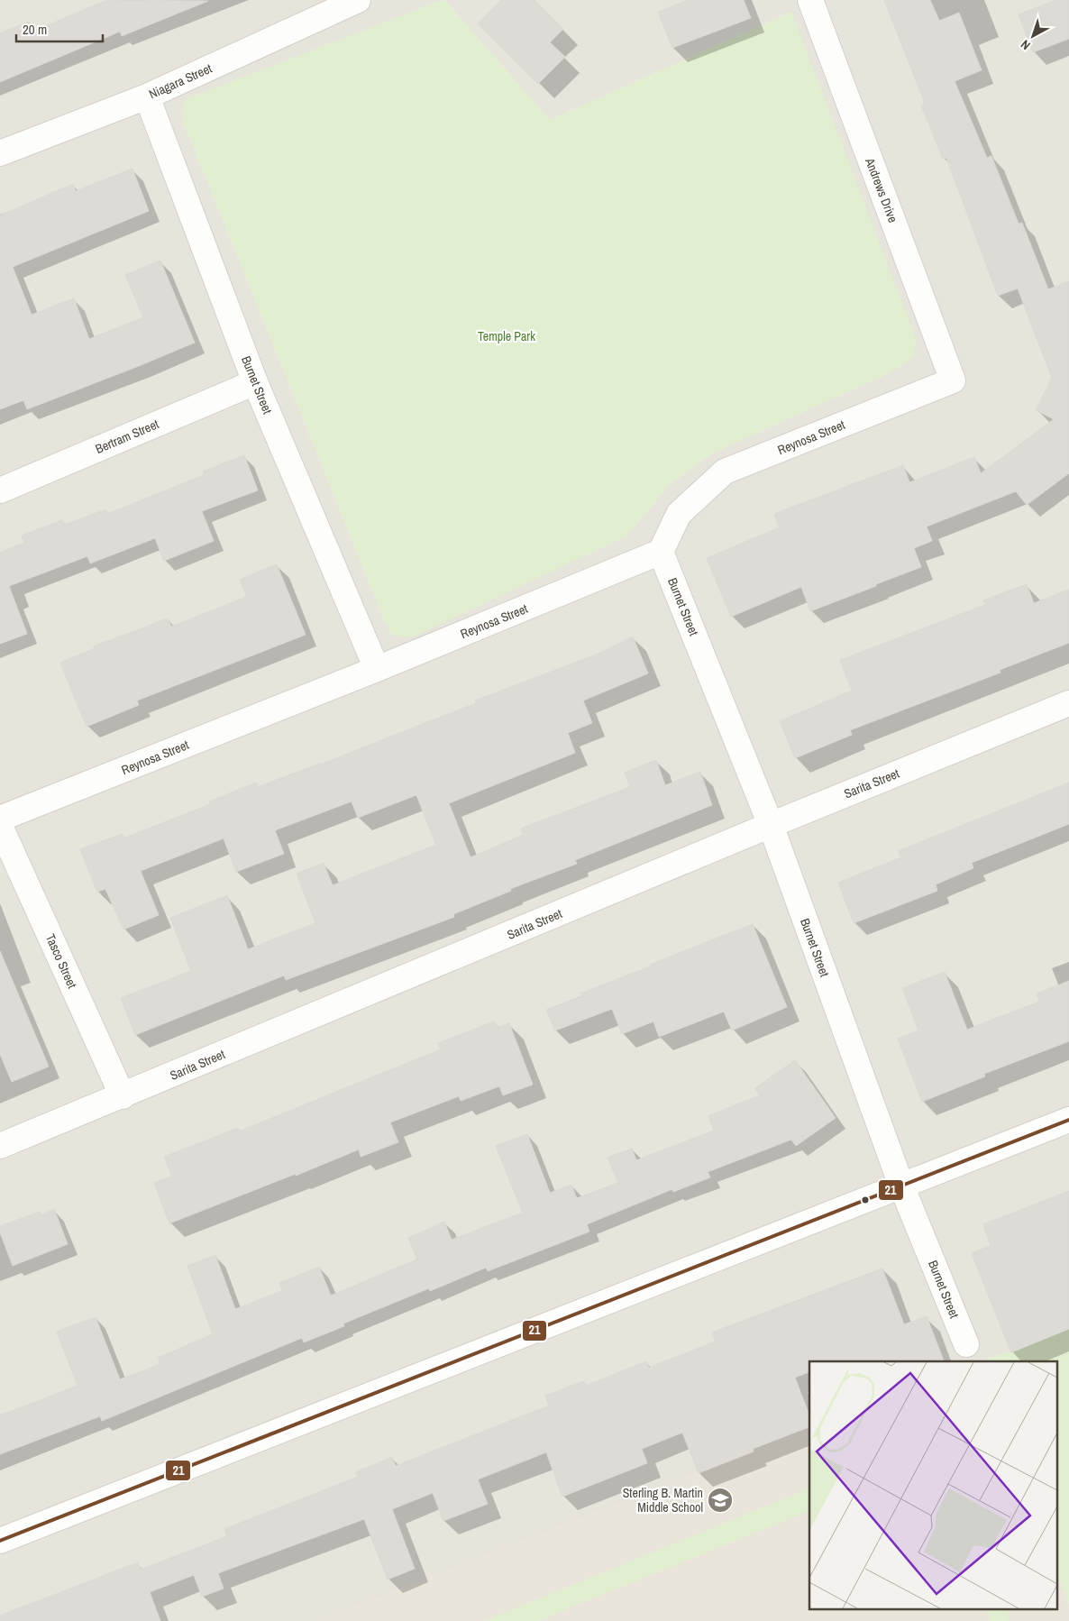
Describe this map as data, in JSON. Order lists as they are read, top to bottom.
{
  "streets": {
    "street": [
      "Niagara Street",
      "Andrews Drive",
      "Burnet Street",
      "Bertram Street",
      "Reynosa Street",
      "Sarita Street",
      "Tasco Street"
    ]
  },
  "crossings": [
    ["Niagara Street", "Burnet Street"],
    ["Andrews Drive", "Reynosa Street"],
    ["Burnet Street", "Bertram Street"],
    ["Burnet Street", "Reynosa Street"],
    ["Burnet Street", "Sarita Street"],
    ["Sarita Street", "Tasco Street"]
  ],
  "parks": ["Temple Park"],
  "places": {
    "school or university": ["Sterling B. Martin Middle School"]
  },
  "lines": ["transit line 21"],
  "scale_bar": "20 m",
  "north": "bottom left"
}
